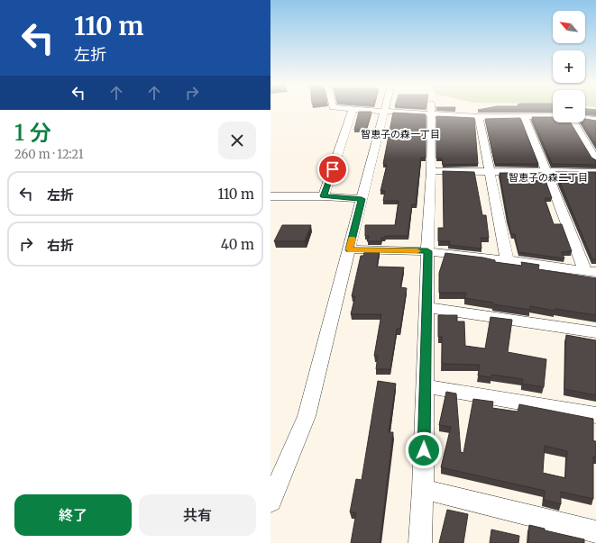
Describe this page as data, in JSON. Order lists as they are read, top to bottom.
{
  "districts": ["智恵子の森一丁目", "智恵子の森二丁目"],
  "north": "top left",
  "page": {
    "turn": ["110 m", "左折"],
    "map_buttons": ["+", "−"],
    "heading": ["1 分", "260 m · 12:21"],
    "list": [
      {
        "name": "左折",
        "value": "110 m"
      },
      {
        "name": "右折",
        "value": "40 m"
      }
    ],
    "buttons": ["終了", "共有"]
  }
}
